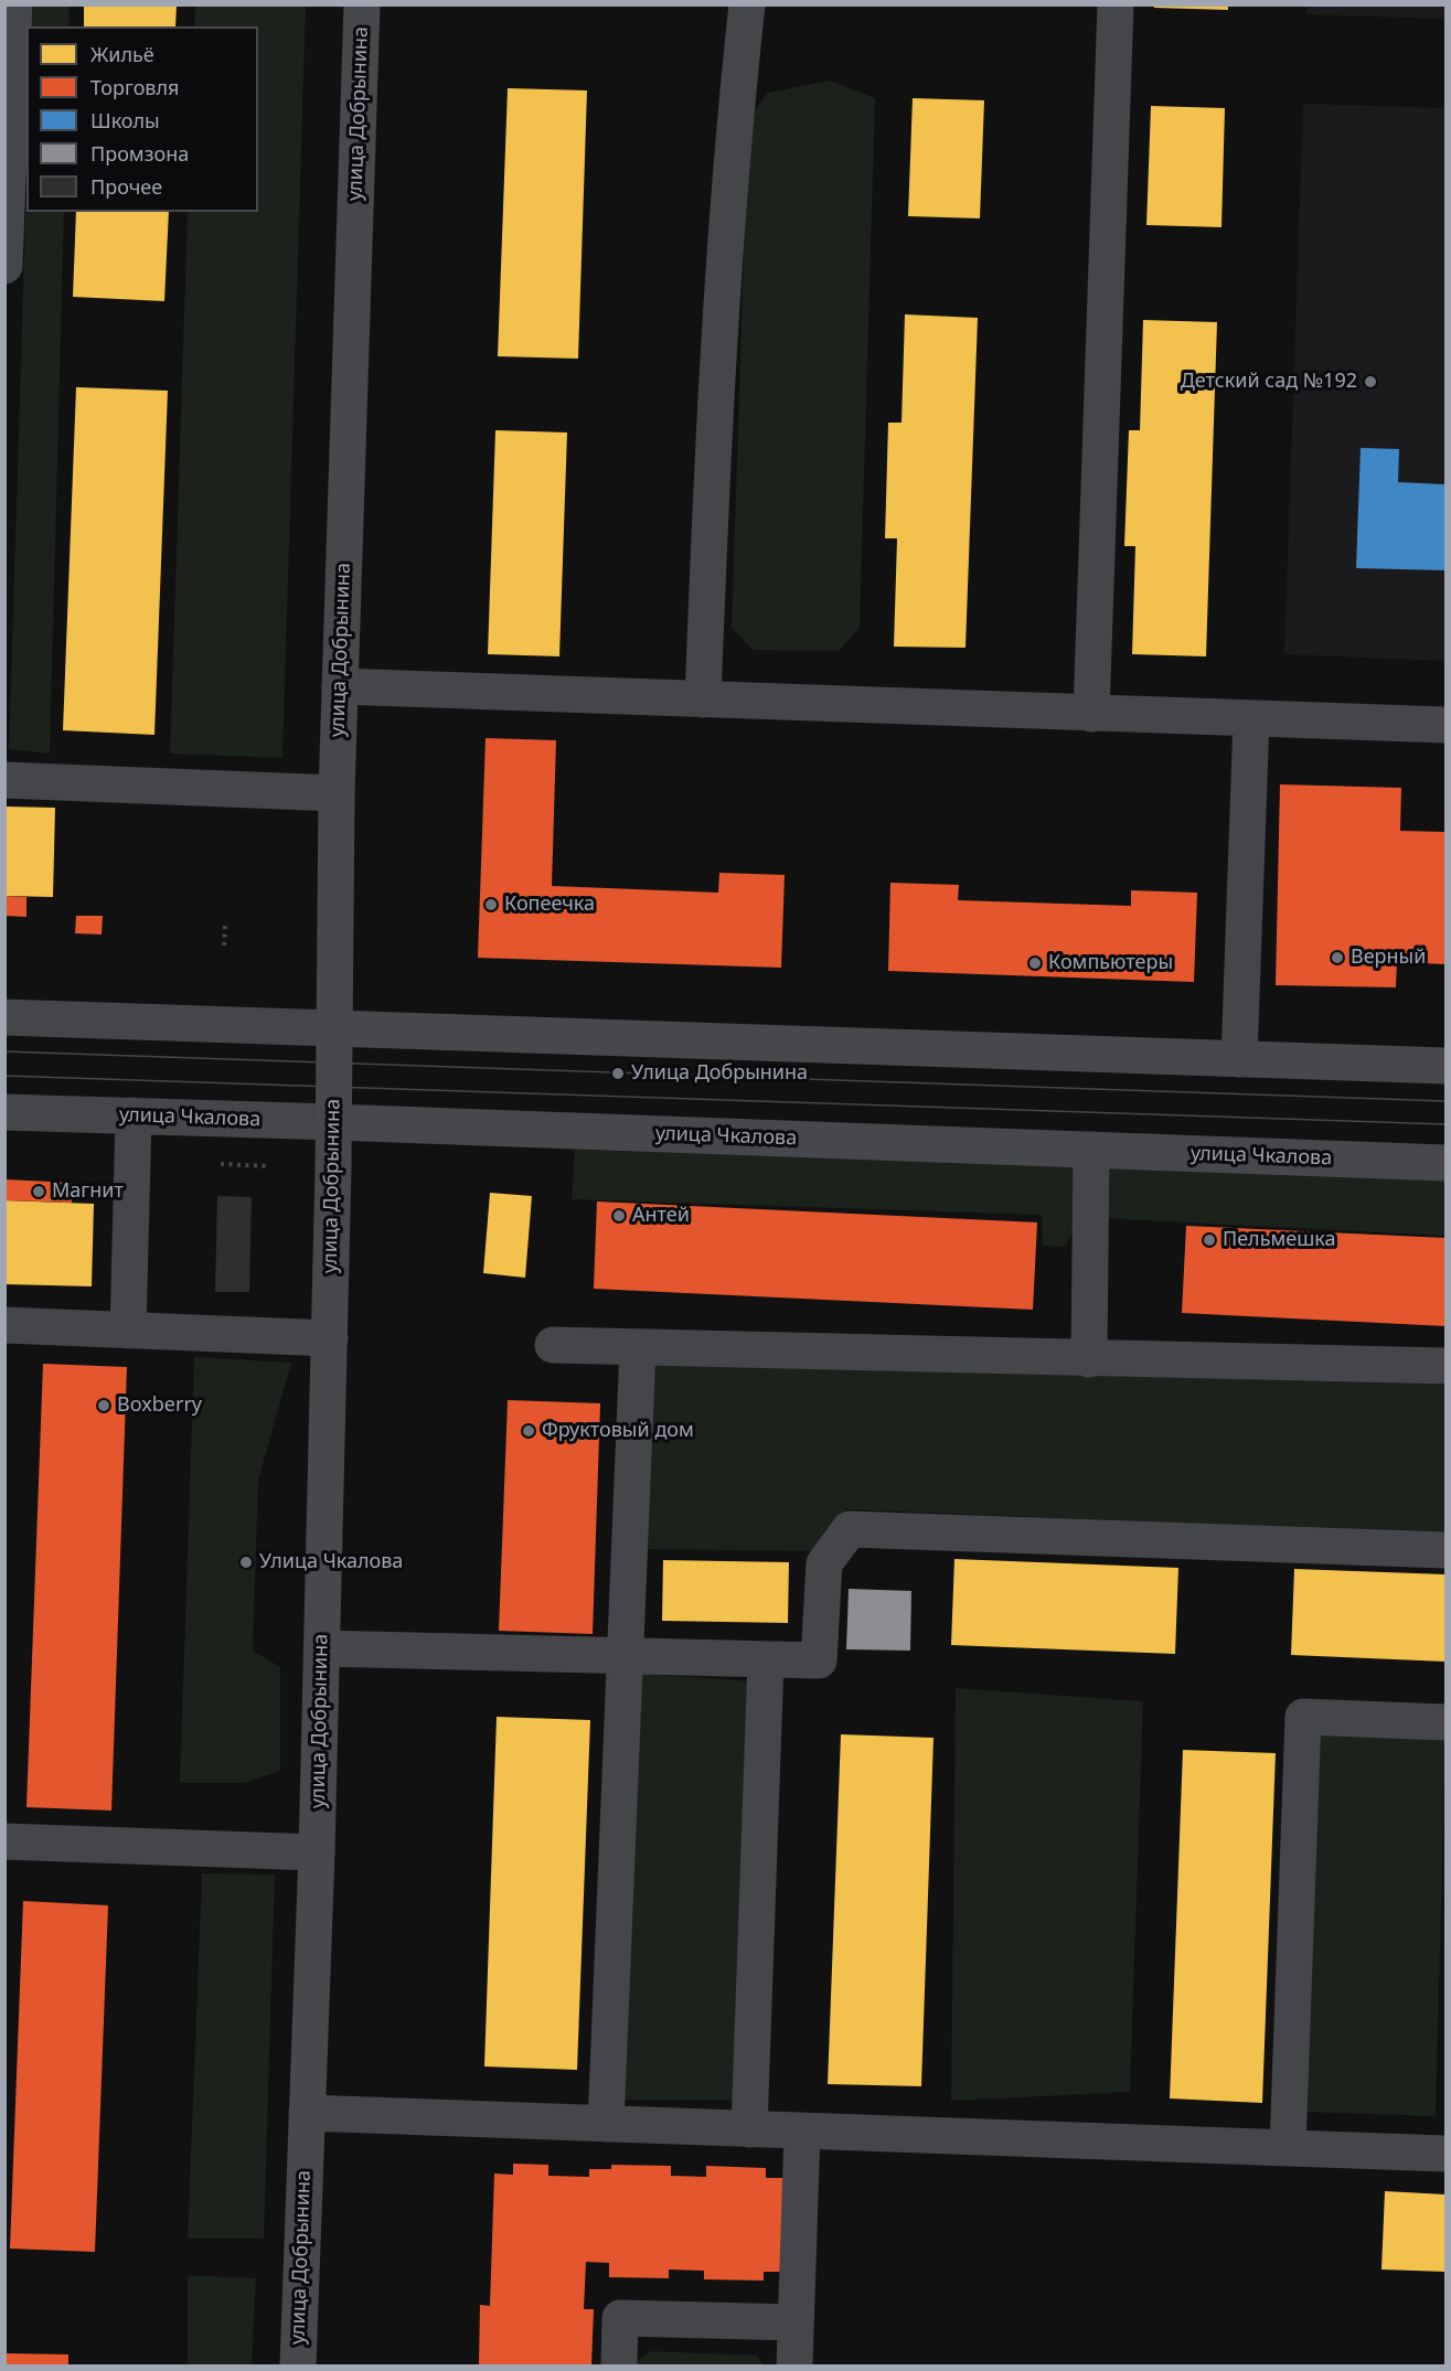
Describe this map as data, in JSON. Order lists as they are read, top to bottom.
{
  "streets": {
    "main road": ["улица Добрынина", "улица Чкалова"]
  },
  "crossings": [
    ["улица Добрынина", "улица Чкалова"]
  ],
  "places": [
    "Детский сад №192",
    "Копеечка",
    "Верный",
    "Компьютеры",
    "Улица Добрынина",
    "Магнит",
    "Антей",
    "Пельмешка",
    "Boxberry",
    "Фруктовый дом",
    "Улица Чкалова"
  ],
  "legend": [
    "Жильё",
    "Торговля",
    "Школы",
    "Промзона",
    "Прочее"
  ]
}
